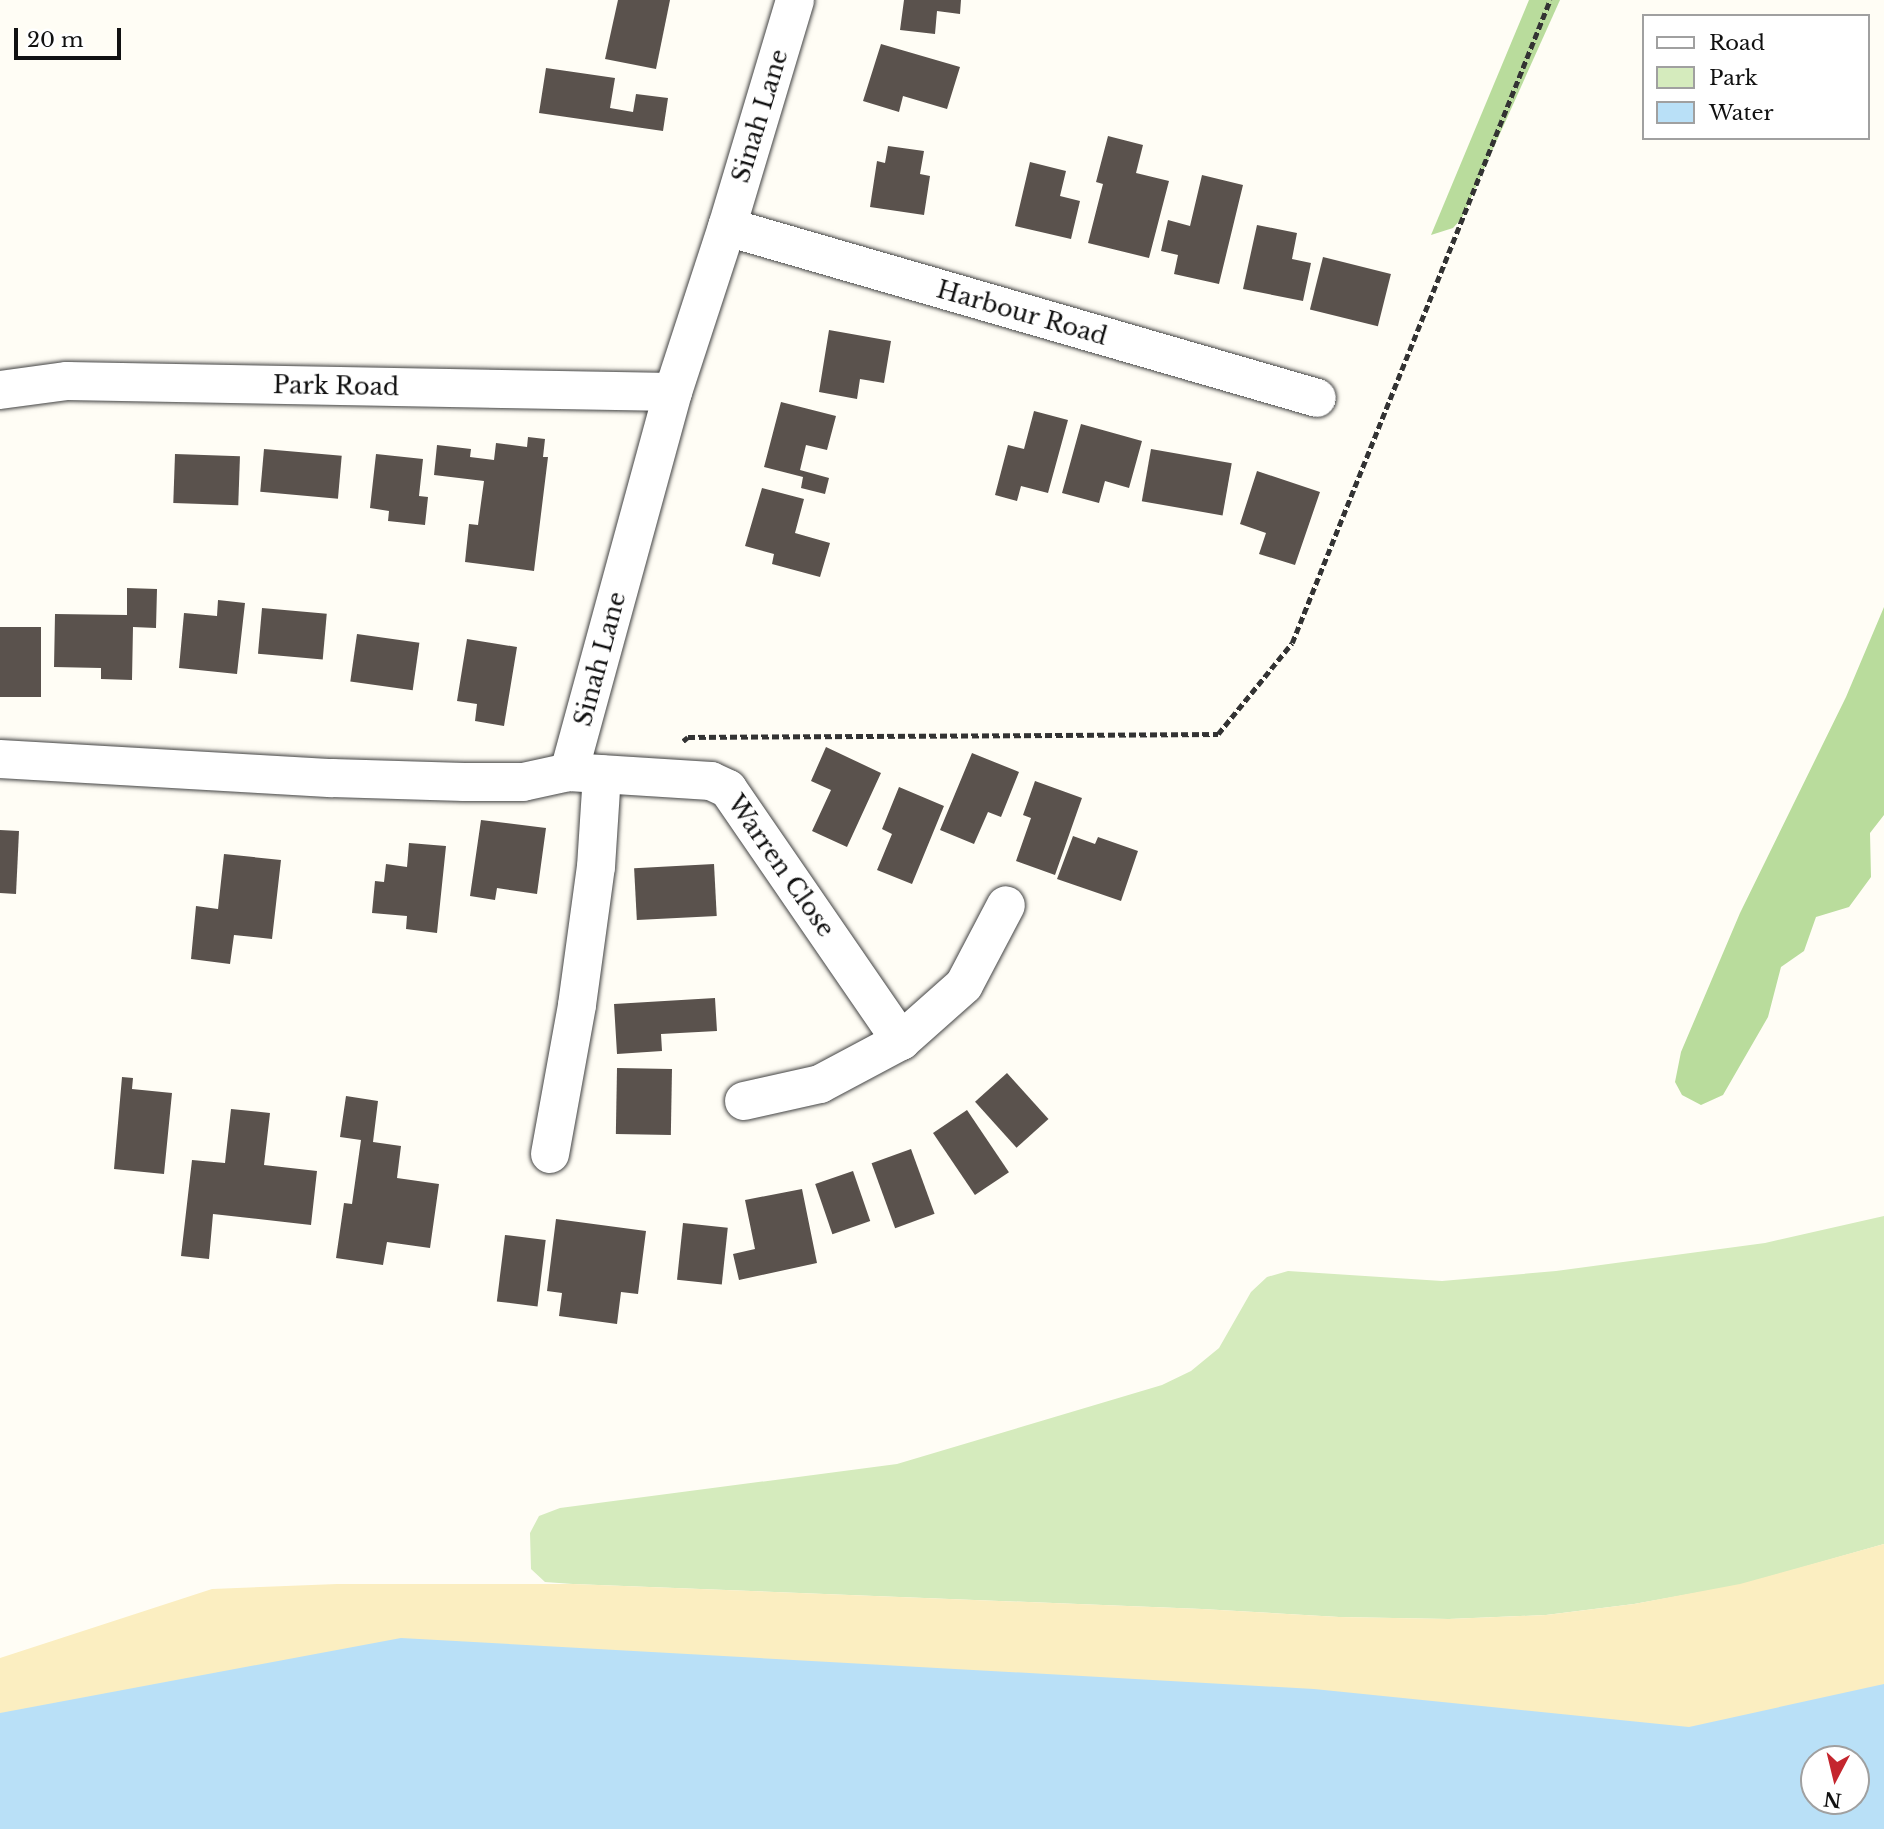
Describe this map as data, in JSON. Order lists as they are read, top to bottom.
{
  "streets": {
    "street": [
      "Sinah Lane",
      "Harbour Road",
      "Park Road",
      "Warren Close"
    ]
  },
  "crossings": [
    ["Sinah Lane", "Harbour Road"],
    ["Sinah Lane", "Park Road"],
    ["Sinah Lane", "Warren Close"]
  ],
  "legend": ["Road", "Park", "Water"],
  "scale_bar": "20 m",
  "north": "bottom"
}
